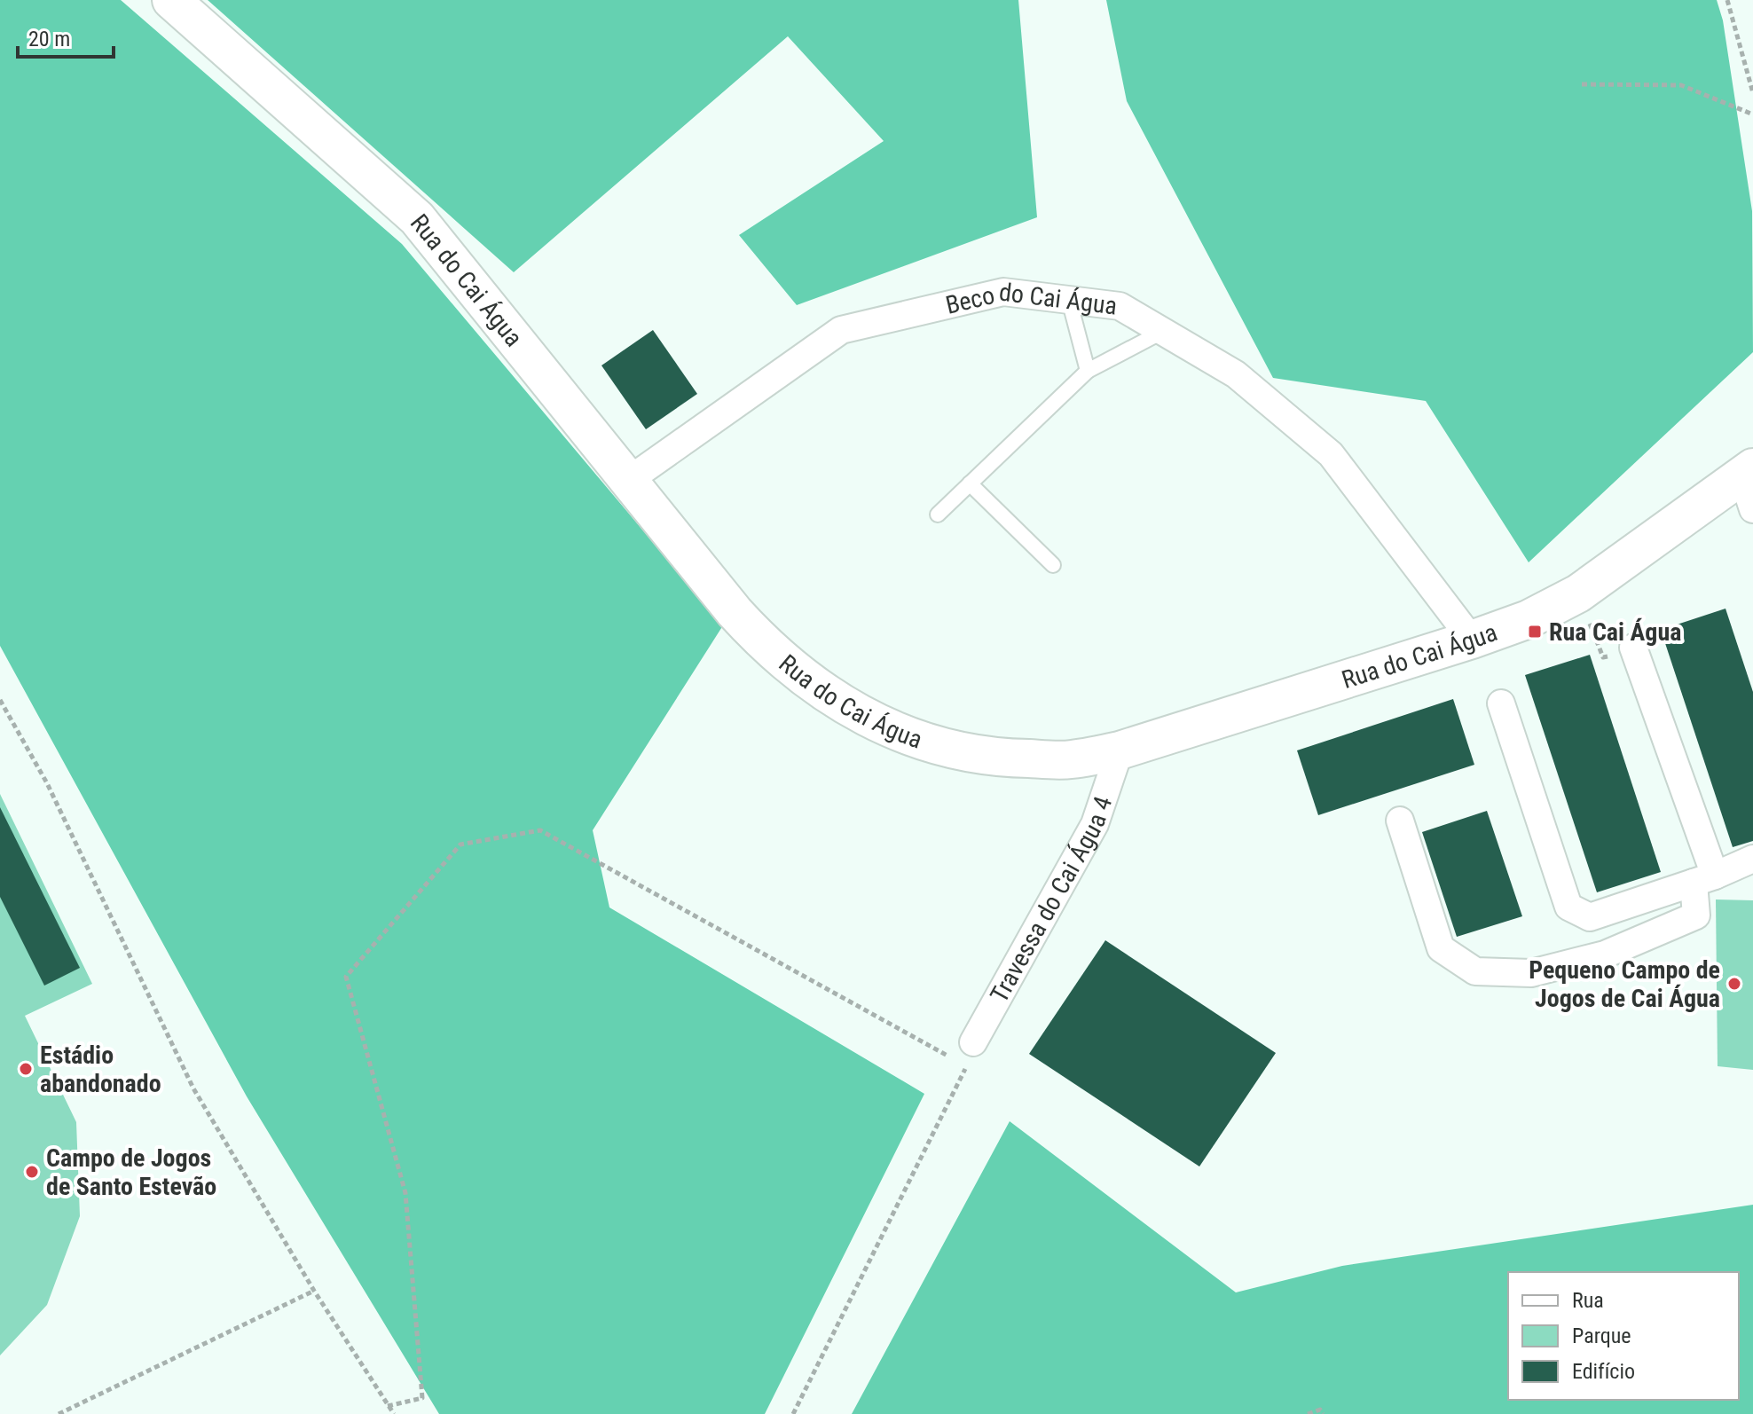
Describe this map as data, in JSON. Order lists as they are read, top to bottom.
{
  "streets": {
    "street": ["Rua do Cai Água", "Beco do Cai Água", "Travessa do Cai Água 4"]
  },
  "crossings": [
    ["Rua do Cai Água", "Beco do Cai Água"],
    ["Rua do Cai Água", "Travessa do Cai Água 4"]
  ],
  "places": {
    "transit": ["Rua Cai Água"],
    "other": ["Pequeno Campo de Jogos de Cai Água", "Estádio abandonado", "Campo de Jogos de Santo Estevão"]
  },
  "legend": ["Rua", "Parque", "Edifício"],
  "scale_bar": "20 m"
}
